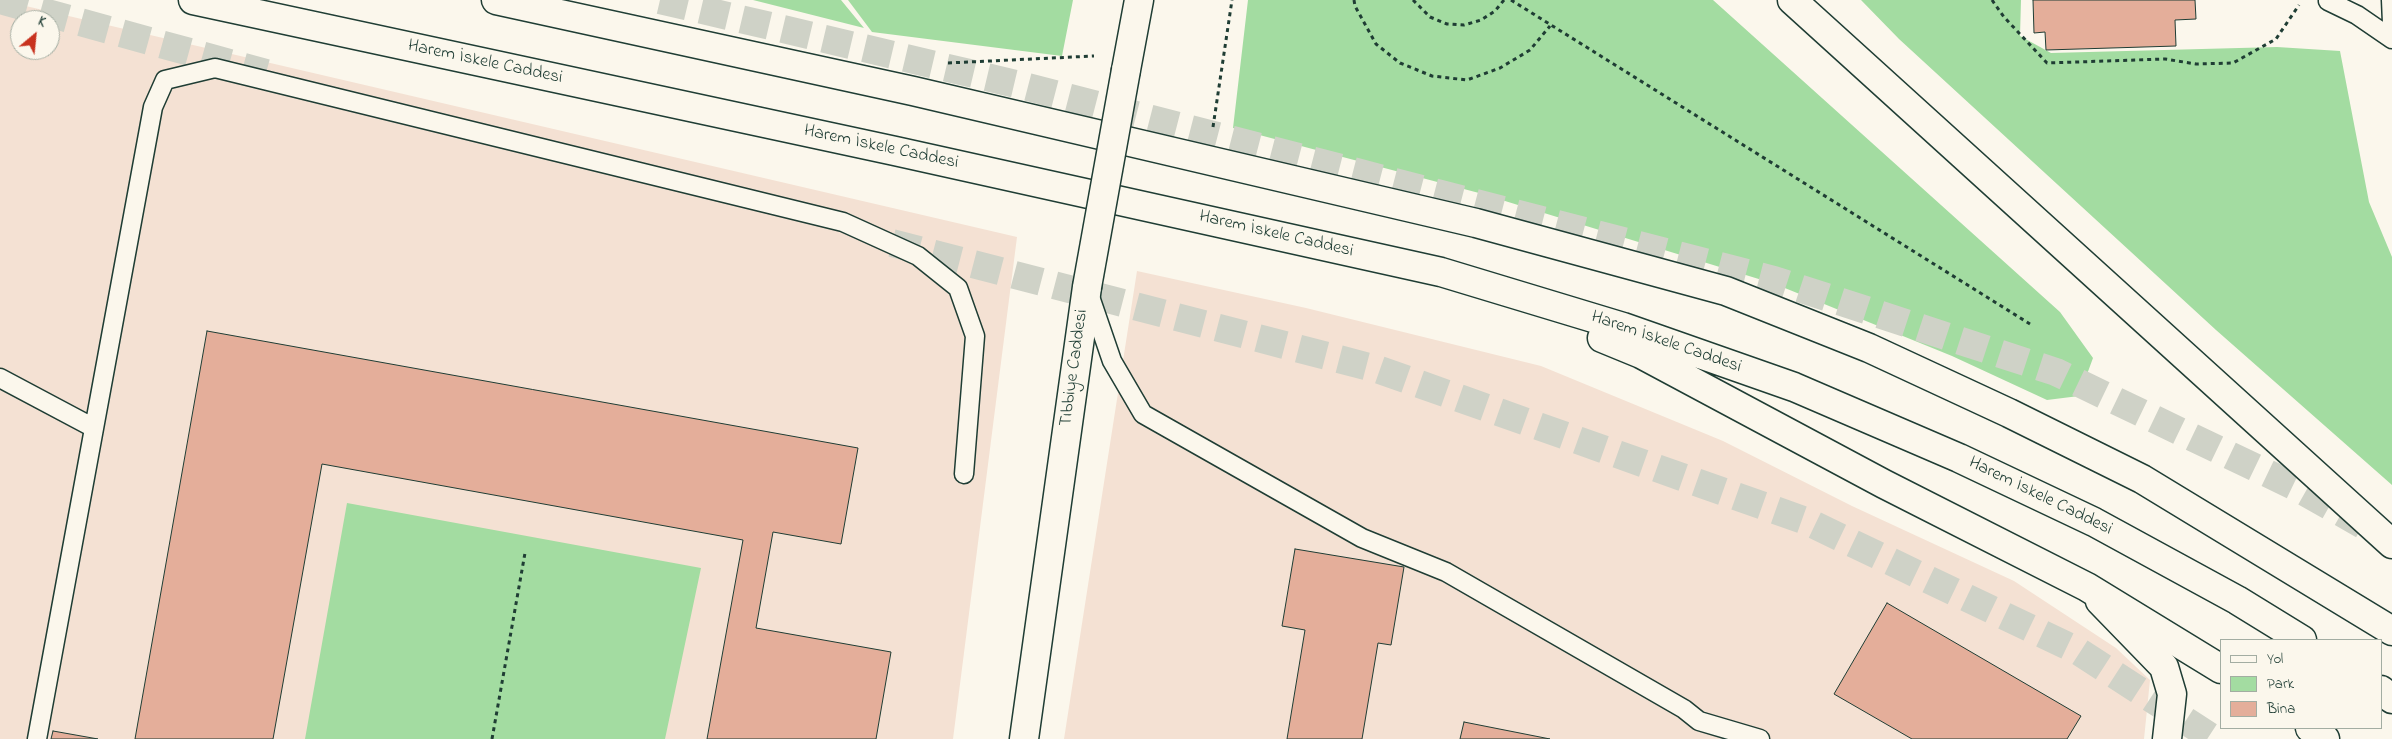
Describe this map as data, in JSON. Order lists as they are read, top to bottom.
{
  "streets": {
    "main road": ["Harem İskele Caddesi", "Tıbbiye Caddesi"]
  },
  "legend": ["Yol", "Park", "Bina"],
  "north": "top right"
}
